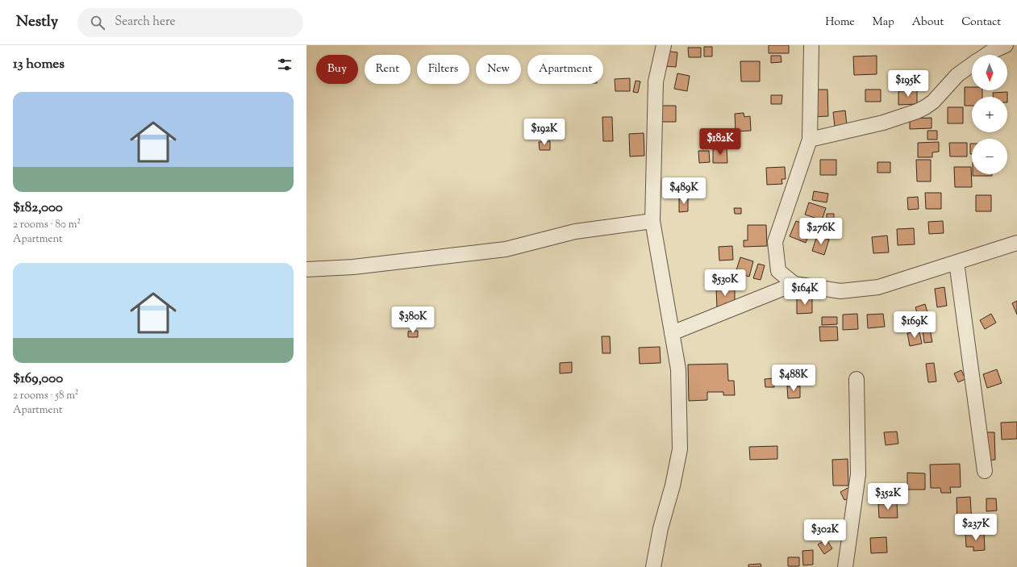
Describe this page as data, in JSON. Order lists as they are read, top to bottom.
{
  "north": "bottom",
  "page": {
    "header": "Nestly",
    "search": "Search here",
    "nav": [
      "Home",
      "Map",
      "About",
      "Contact"
    ],
    "heading": "13 homes",
    "map_buttons": ["+", "−"],
    "chip": [
      "Buy",
      "Rent",
      "Filters",
      "New",
      "Apartment"
    ],
    "price": [
      "$195K",
      "$192K",
      "$182K",
      "$489K",
      "$276K",
      "$530K",
      "$164K",
      "$380K",
      "$169K",
      "$488K",
      "$352K",
      "$237K",
      "$302K"
    ],
    "list": [
      {
        "name": "$182,000",
        "note": "2 rooms · 80 m² · Apartment"
      },
      {
        "name": "$169,000",
        "note": "2 rooms · 58 m² · Apartment"
      }
    ]
  }
}
